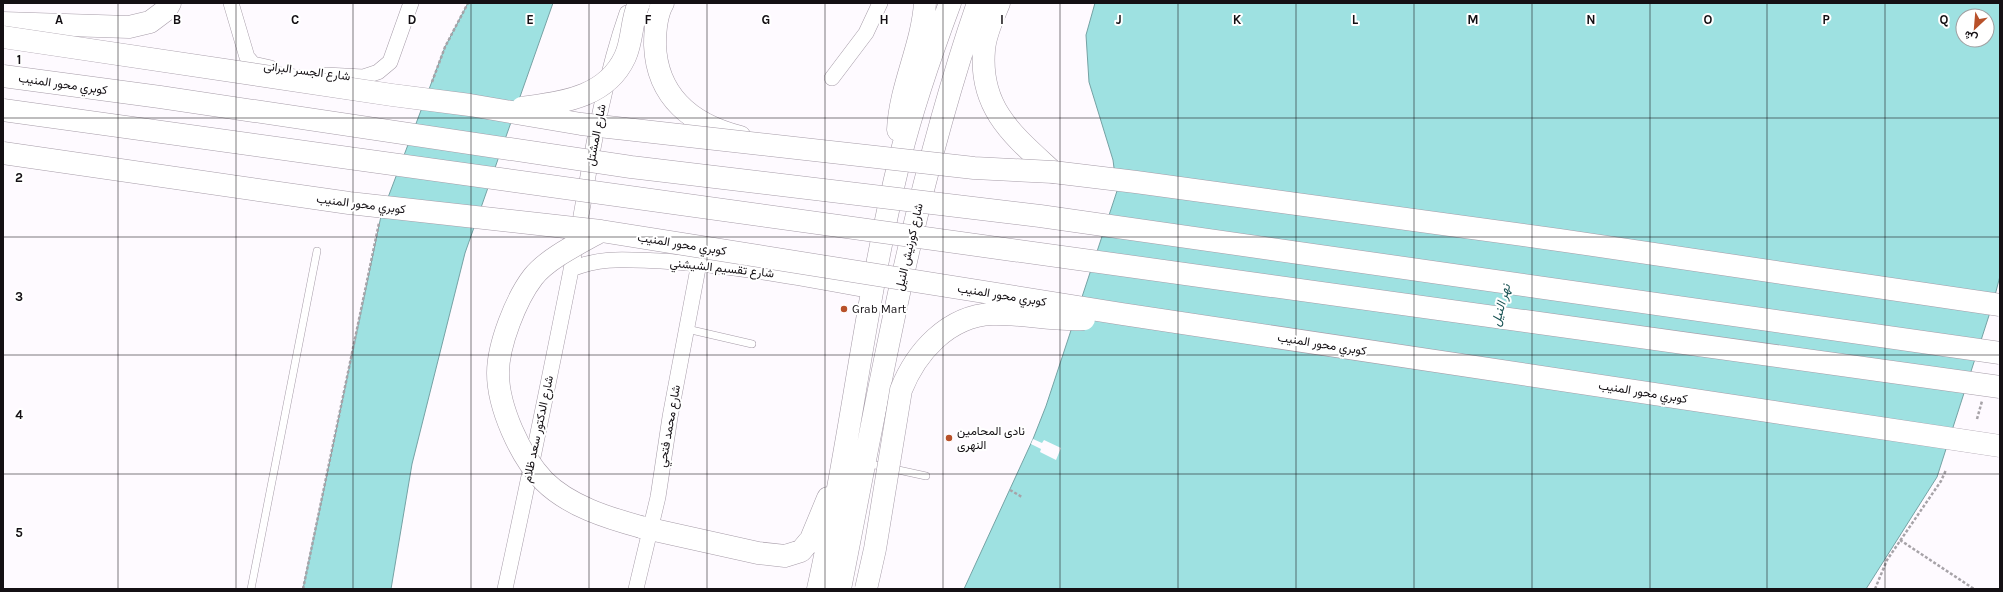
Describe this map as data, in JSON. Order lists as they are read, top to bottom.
{
  "streets": {
    "highway": ["كوبري محور المنيب", "شارع كورنيش النيل"],
    "street": [
      "شارع الجسر البرانى",
      "شارع المشتل",
      "شارع تقسيم الشيشني",
      "شارع محمد فتحي",
      "شارع الدكتور سعد ظلام"
    ]
  },
  "crossings": [
    ["شارع المشتل", "شارع تقسيم الشيشني"],
    ["شارع المشتل", "شارع الدكتور سعد ظلام"],
    ["شارع كورنيش النيل", "شارع تقسيم الشيشني"],
    ["شارع تقسيم الشيشني", "شارع محمد فتحي"],
    ["شارع تقسيم الشيشني", "شارع الدكتور سعد ظلام"]
  ],
  "water": ["نهر النيل"],
  "places": ["Grab Mart", "نادى المحامين النهرى"],
  "north": "bottom left",
  "grid": {
    "columns": [
      "A",
      "B",
      "C",
      "D",
      "E",
      "F",
      "G",
      "H",
      "I",
      "J",
      "K",
      "L",
      "M",
      "N",
      "O",
      "P",
      "Q"
    ],
    "rows": [
      "1",
      "2",
      "3",
      "4",
      "5"
    ]
  }
}
